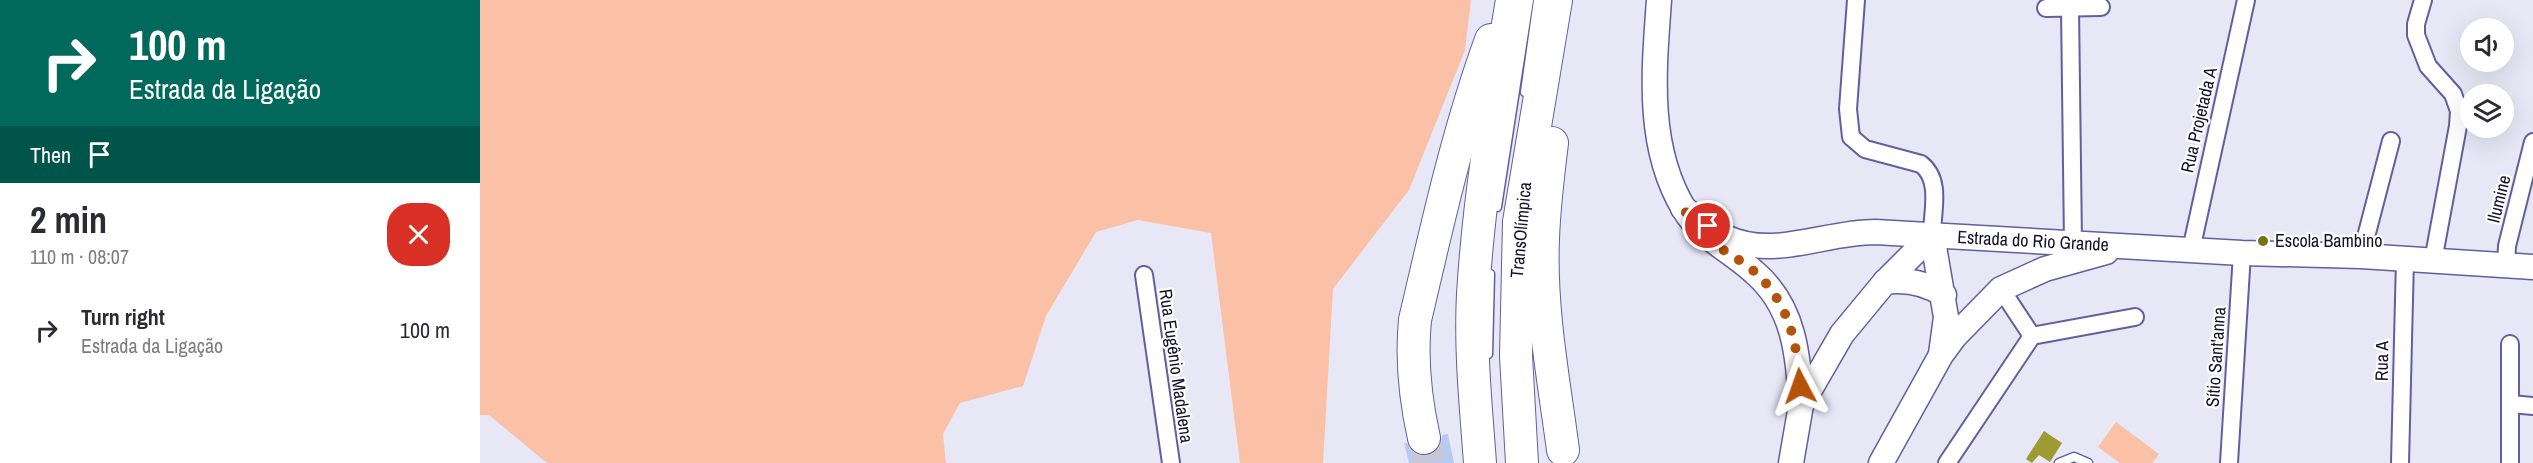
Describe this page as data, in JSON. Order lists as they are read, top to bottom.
{
  "streets": {
    "highway": ["TransOlímpica"],
    "street": [
      "Rua Projetada A",
      "Ilumine",
      "Estrada do Rio Grande",
      "Sítio Sant'anna",
      "Rua A",
      "Rua Eugênio Madalena"
    ]
  },
  "crossings": [
    ["Rua Projetada A", "Estrada do Rio Grande"],
    ["Ilumine", "Estrada do Rio Grande"],
    ["Estrada do Rio Grande", "Sítio Sant'anna"],
    ["Estrada do Rio Grande", "Rua A"]
  ],
  "places": ["Escola Bambino"],
  "page": {
    "turn": ["100 m", "Estrada da Ligação"],
    "then": "Then",
    "heading": ["2 min", "110 m · 08:07"],
    "list": [
      {
        "name": "Turn right",
        "note": "Estrada da Ligação",
        "value": "100 m"
      }
    ]
  }
}
